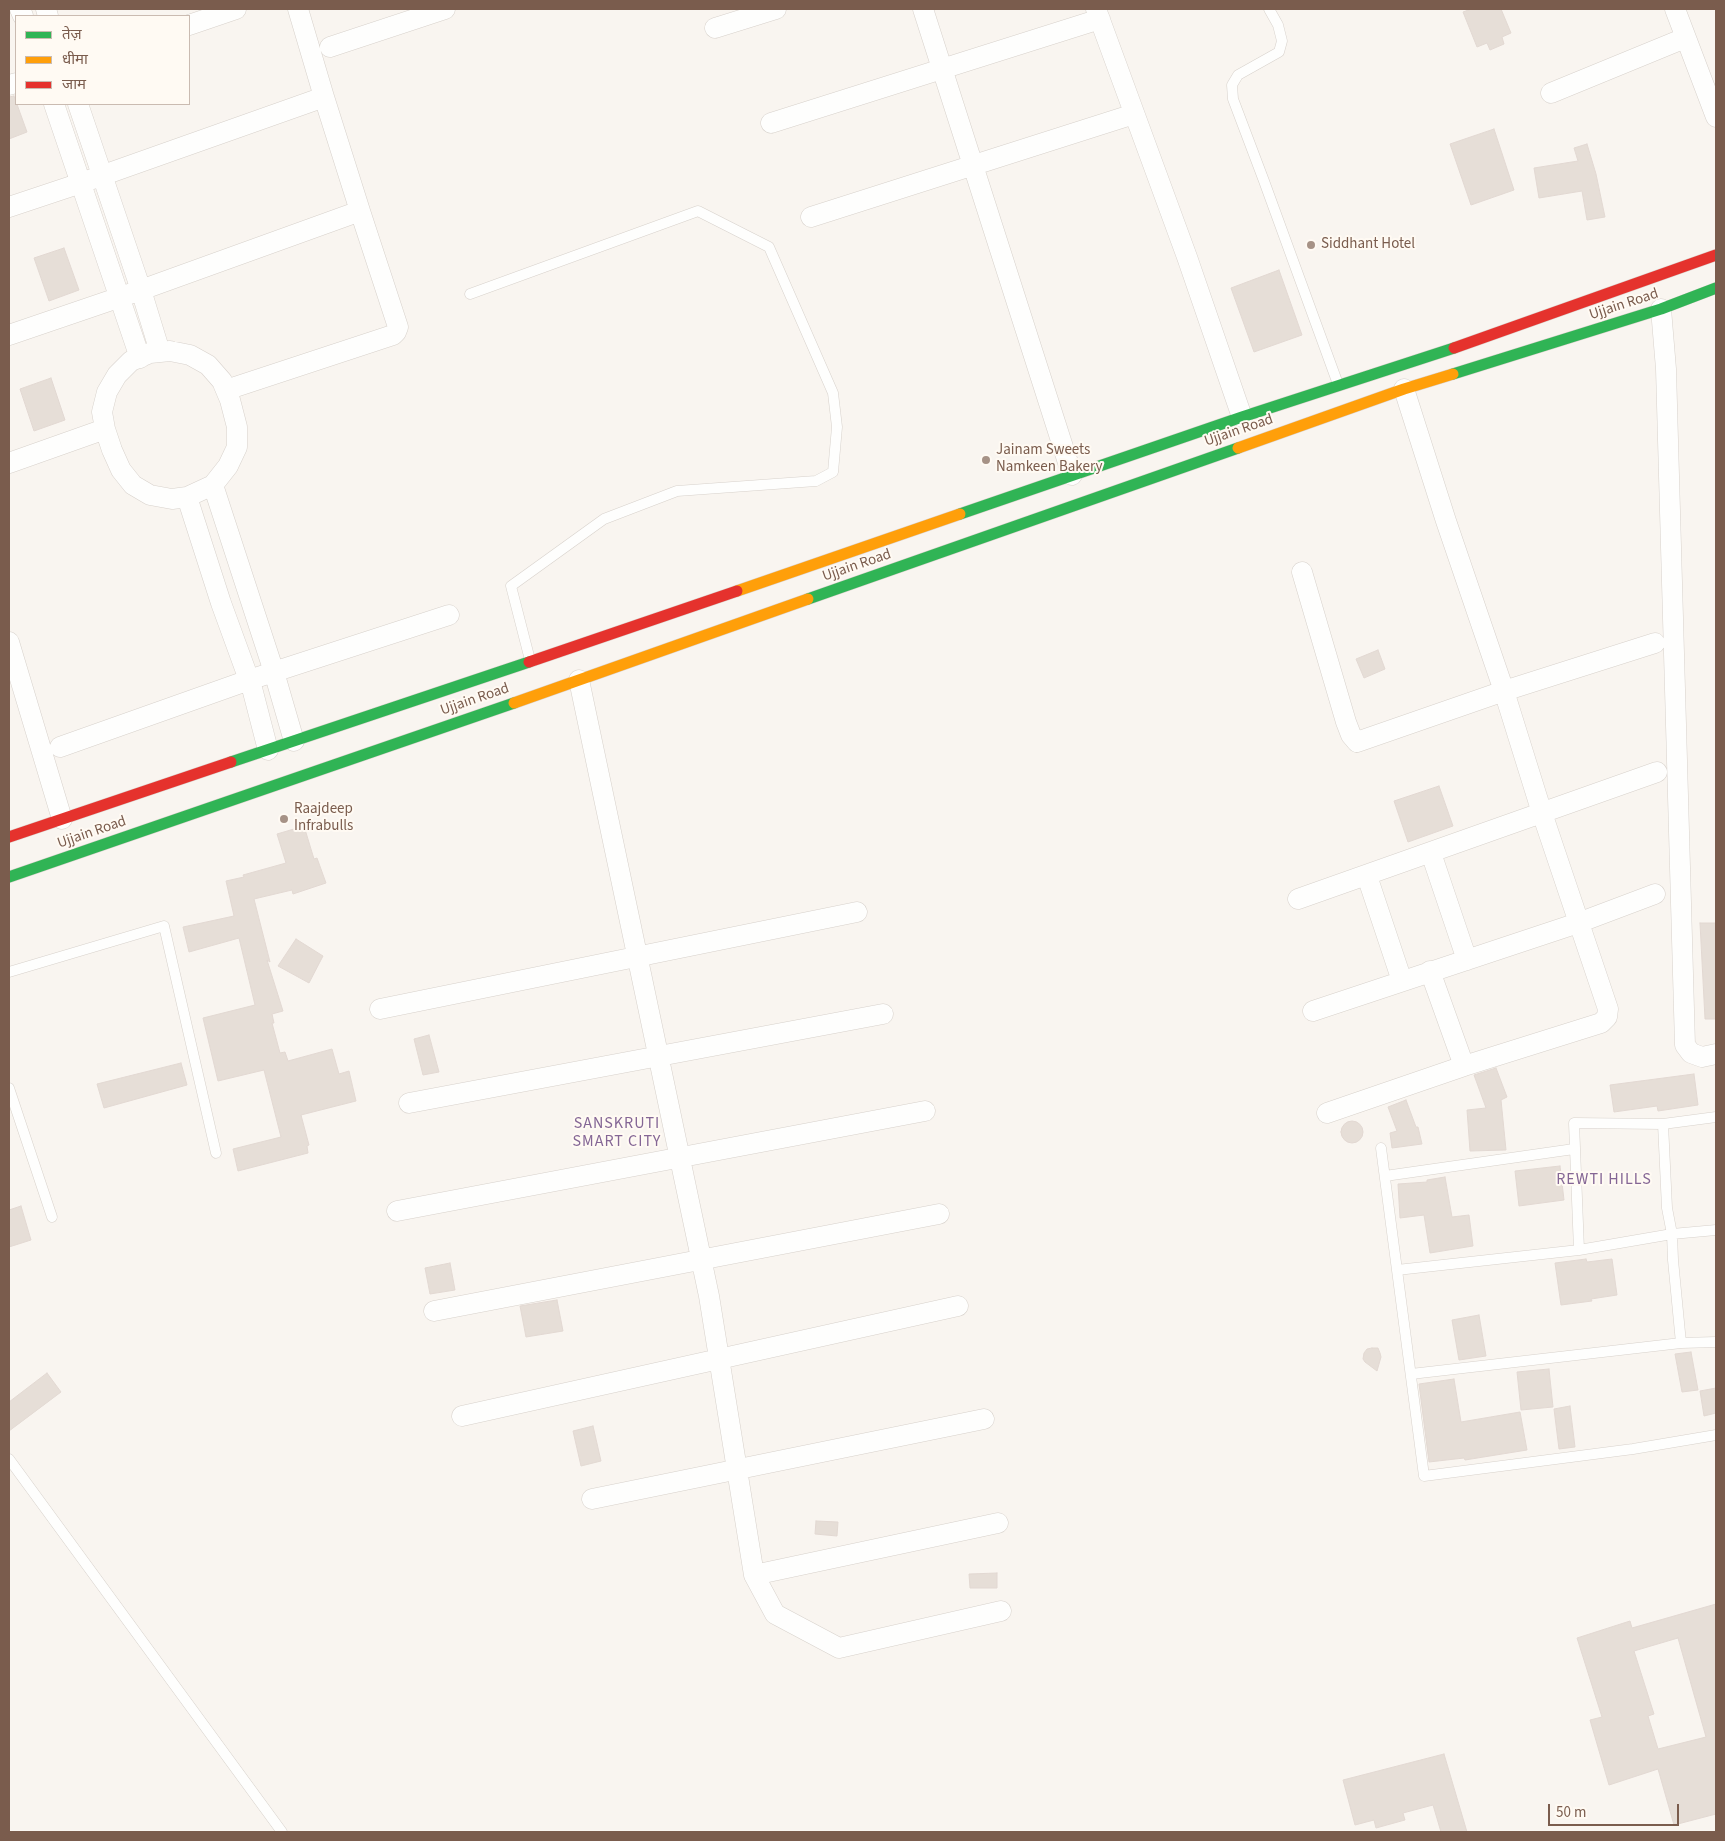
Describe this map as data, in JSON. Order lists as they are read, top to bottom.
{
  "streets": {
    "main road": ["Ujjain Road"]
  },
  "districts": ["SANSKRUTI SMART CITY", "REWTI HILLS"],
  "places": ["Siddhant Hotel", "Jainam Sweets Namkeen Bakery", "Raajdeep Infrabulls"],
  "legend": ["तेज़", "धीमा", "जाम"],
  "scale_bar": "50 m"
}
